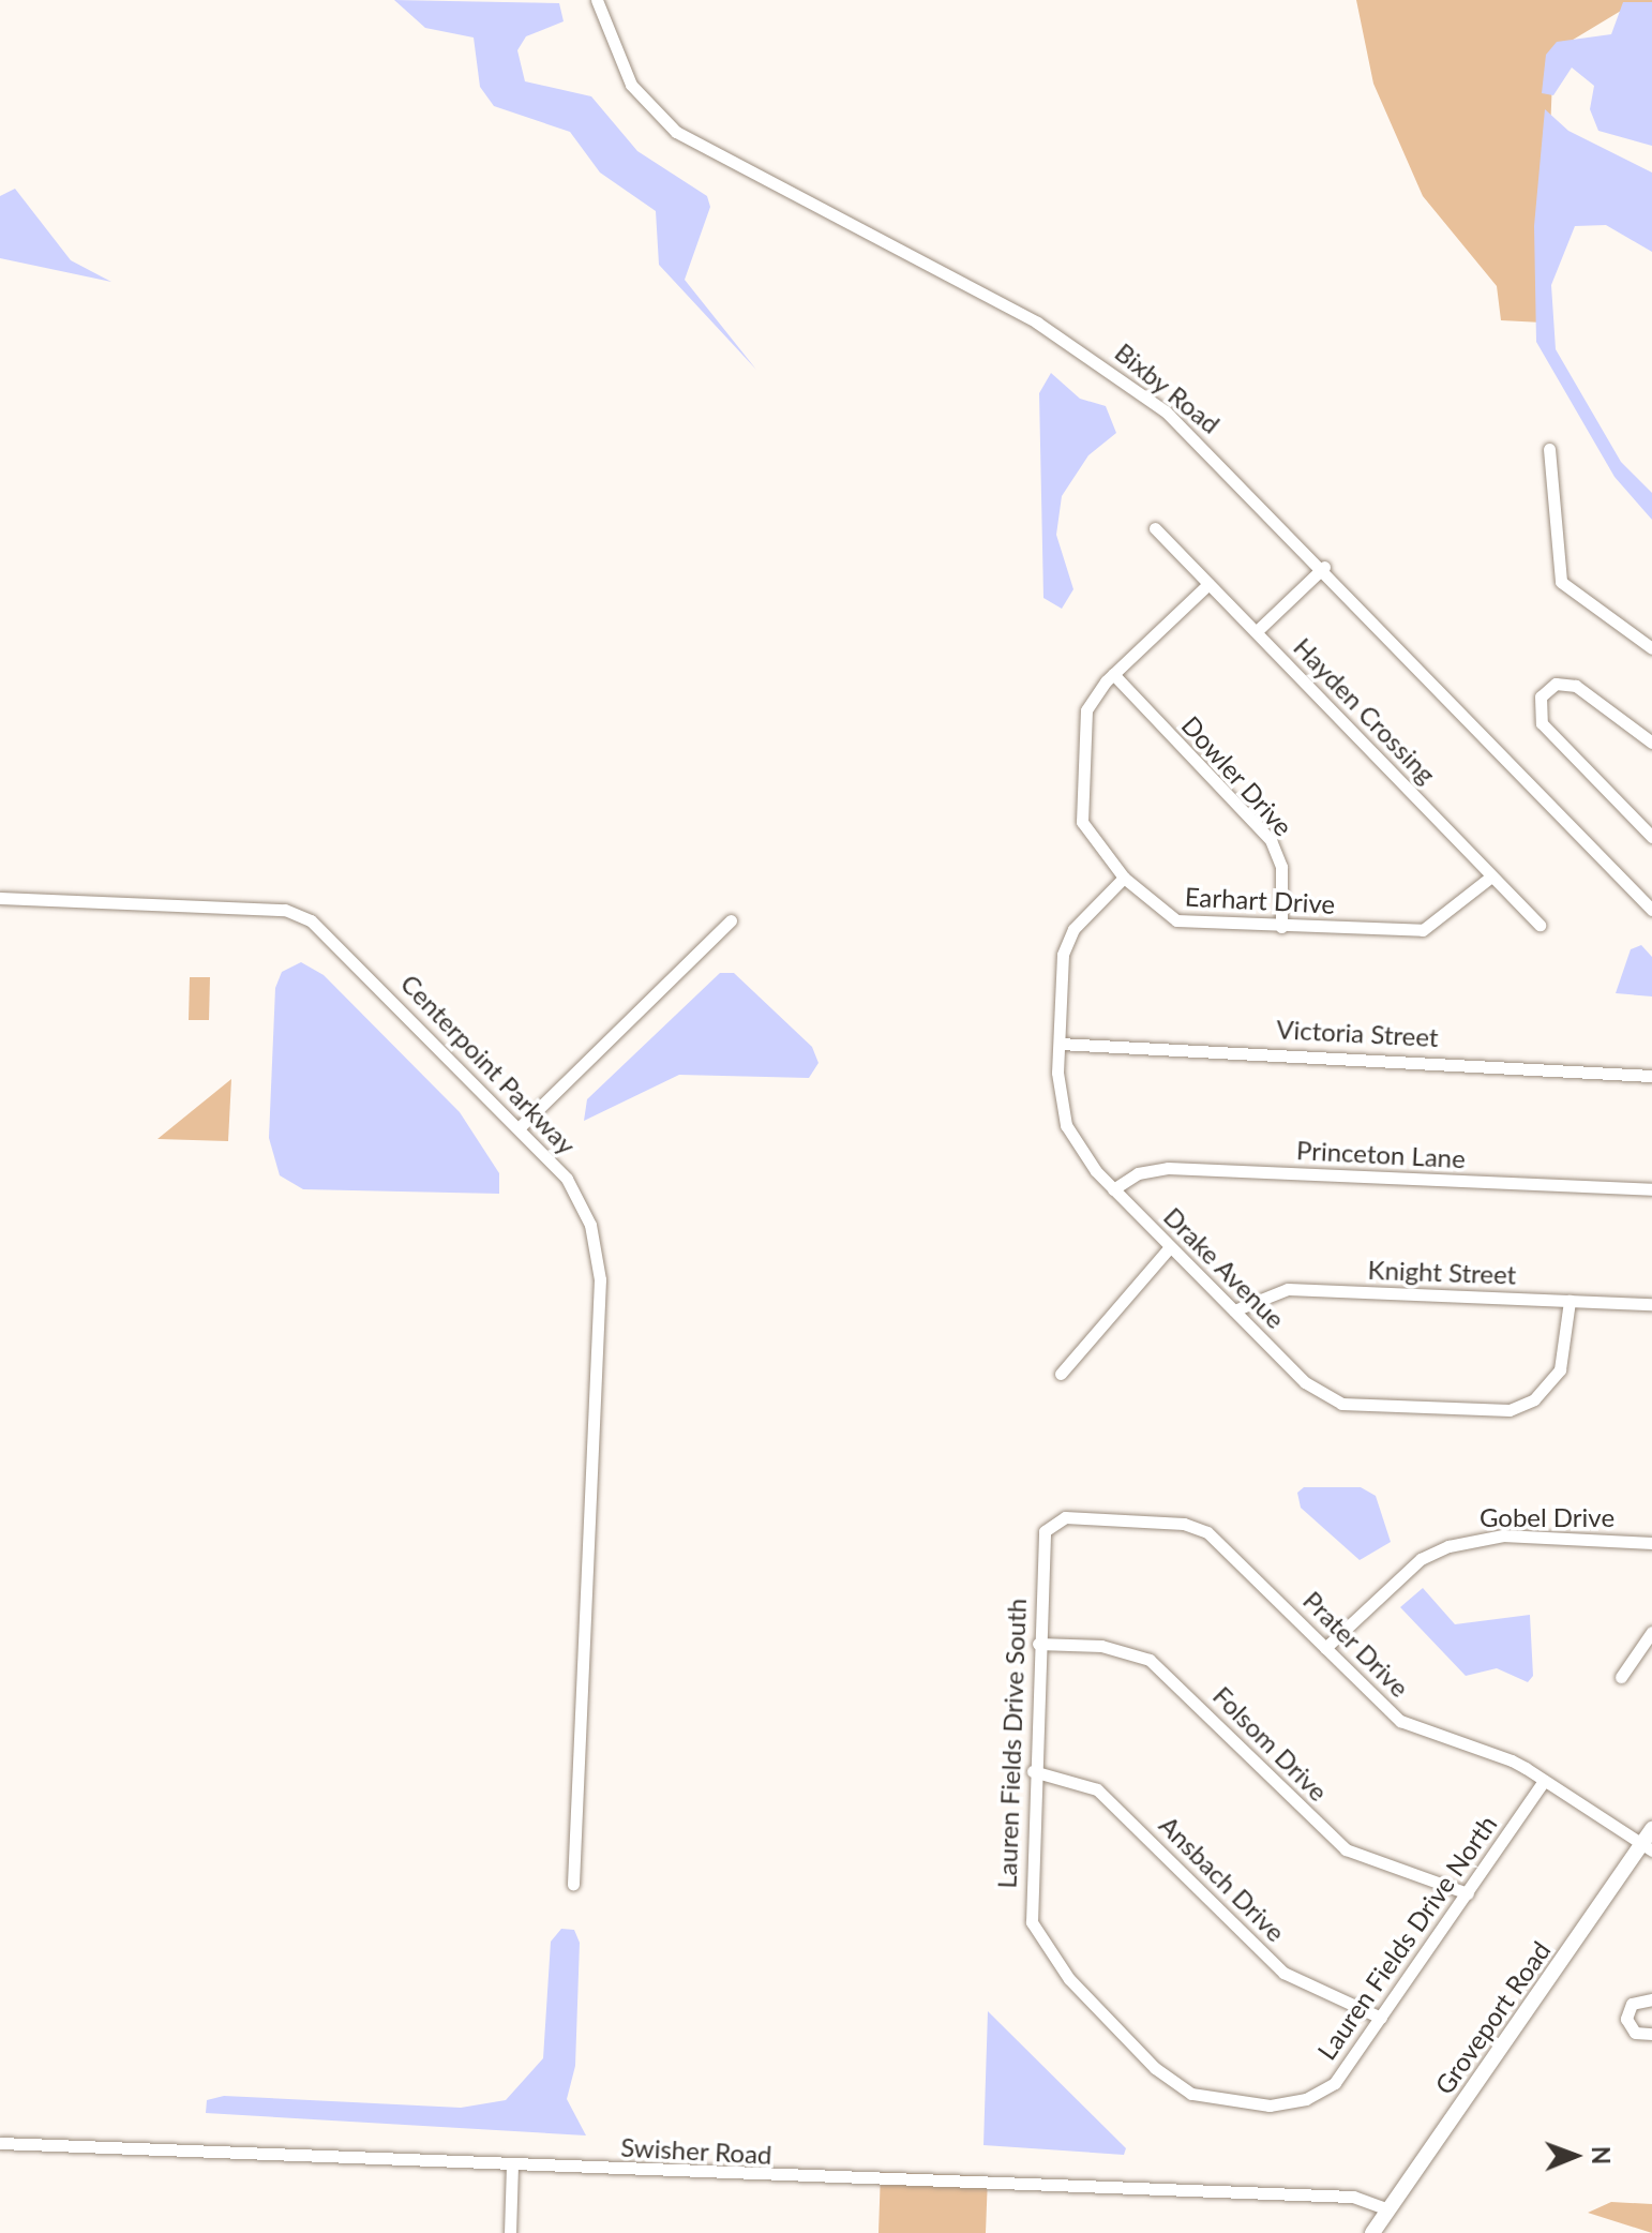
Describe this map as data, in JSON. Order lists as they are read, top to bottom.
{
  "streets": {
    "main road": ["Groveport Road"],
    "street": [
      "Bixby Road",
      "Hayden Crossing",
      "Dowler Drive",
      "Earhart Drive",
      "Victoria Street",
      "Centerpoint Parkway",
      "Princeton Lane",
      "Drake Avenue",
      "Knight Street",
      "Gobel Drive",
      "Prater Drive",
      "Lauren Fields Drive South",
      "Folsom Drive",
      "Ansbach Drive",
      "Lauren Fields Drive North",
      "Swisher Road"
    ]
  },
  "crossings": [
    ["Hayden Crossing", "Earhart Drive"],
    ["Dowler Drive", "Earhart Drive"],
    ["Earhart Drive", "Drake Avenue"],
    ["Victoria Street", "Drake Avenue"],
    ["Princeton Lane", "Drake Avenue"],
    ["Drake Avenue", "Knight Street"],
    ["Gobel Drive", "Prater Drive"],
    ["Prater Drive", "Lauren Fields Drive South"],
    ["Prater Drive", "Lauren Fields Drive North"],
    ["Prater Drive", "Groveport Road"],
    ["Lauren Fields Drive South", "Folsom Drive"],
    ["Lauren Fields Drive South", "Ansbach Drive"],
    ["Lauren Fields Drive South", "Lauren Fields Drive North"],
    ["Folsom Drive", "Lauren Fields Drive North"],
    ["Ansbach Drive", "Lauren Fields Drive North"],
    ["Groveport Road", "Swisher Road"]
  ],
  "north": "right"
}
